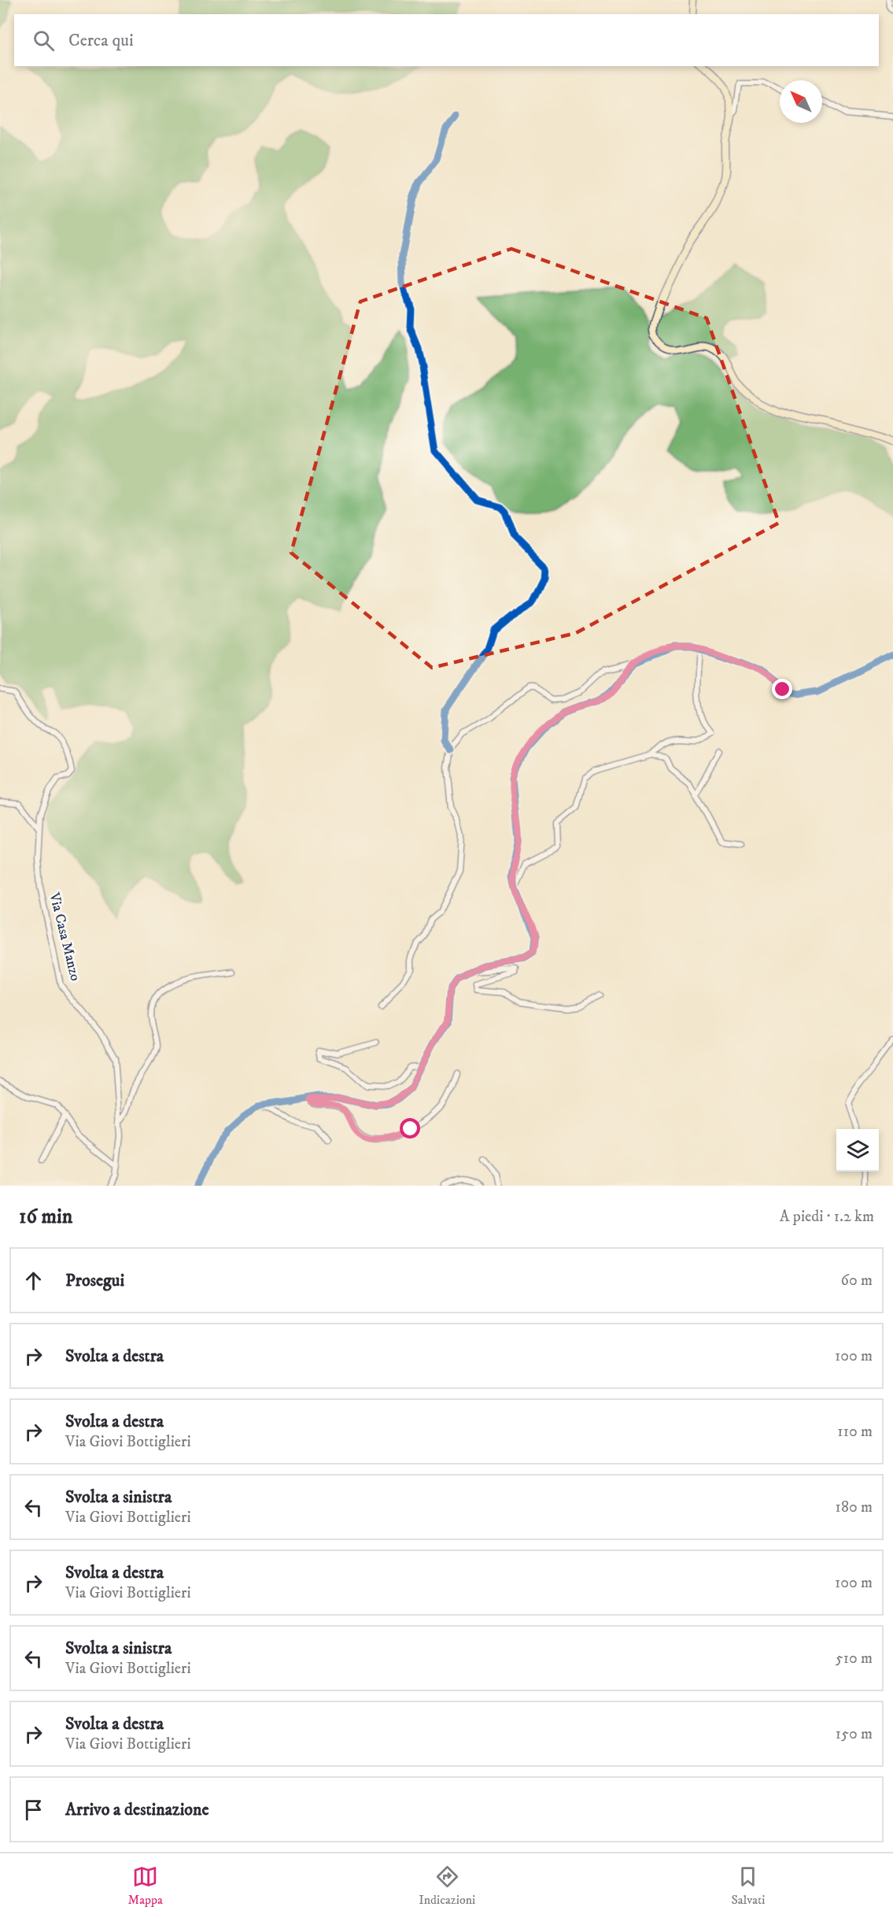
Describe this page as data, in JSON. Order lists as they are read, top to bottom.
{
  "streets": {
    "street": ["Via Casa Manzo"]
  },
  "north": "top left",
  "page": {
    "search": "Cerca qui",
    "heading": ["16 min", "A piedi · 1.2 km"],
    "list": [
      ["Prosegui", "60 m"],
      ["Svolta a destra", "100 m"],
      ["Svolta a destra", "Via Giovi Bottiglieri", "110 m"],
      ["Svolta a sinistra", "Via Giovi Bottiglieri", "180 m"],
      ["Svolta a destra", "Via Giovi Bottiglieri", "100 m"],
      ["Svolta a sinistra", "Via Giovi Bottiglieri", "510 m"],
      ["Svolta a destra", "Via Giovi Bottiglieri", "150 m"],
      "Arrivo a destinazione"
    ],
    "nav": ["Mappa", "Indicazioni", "Salvati"]
  }
}
